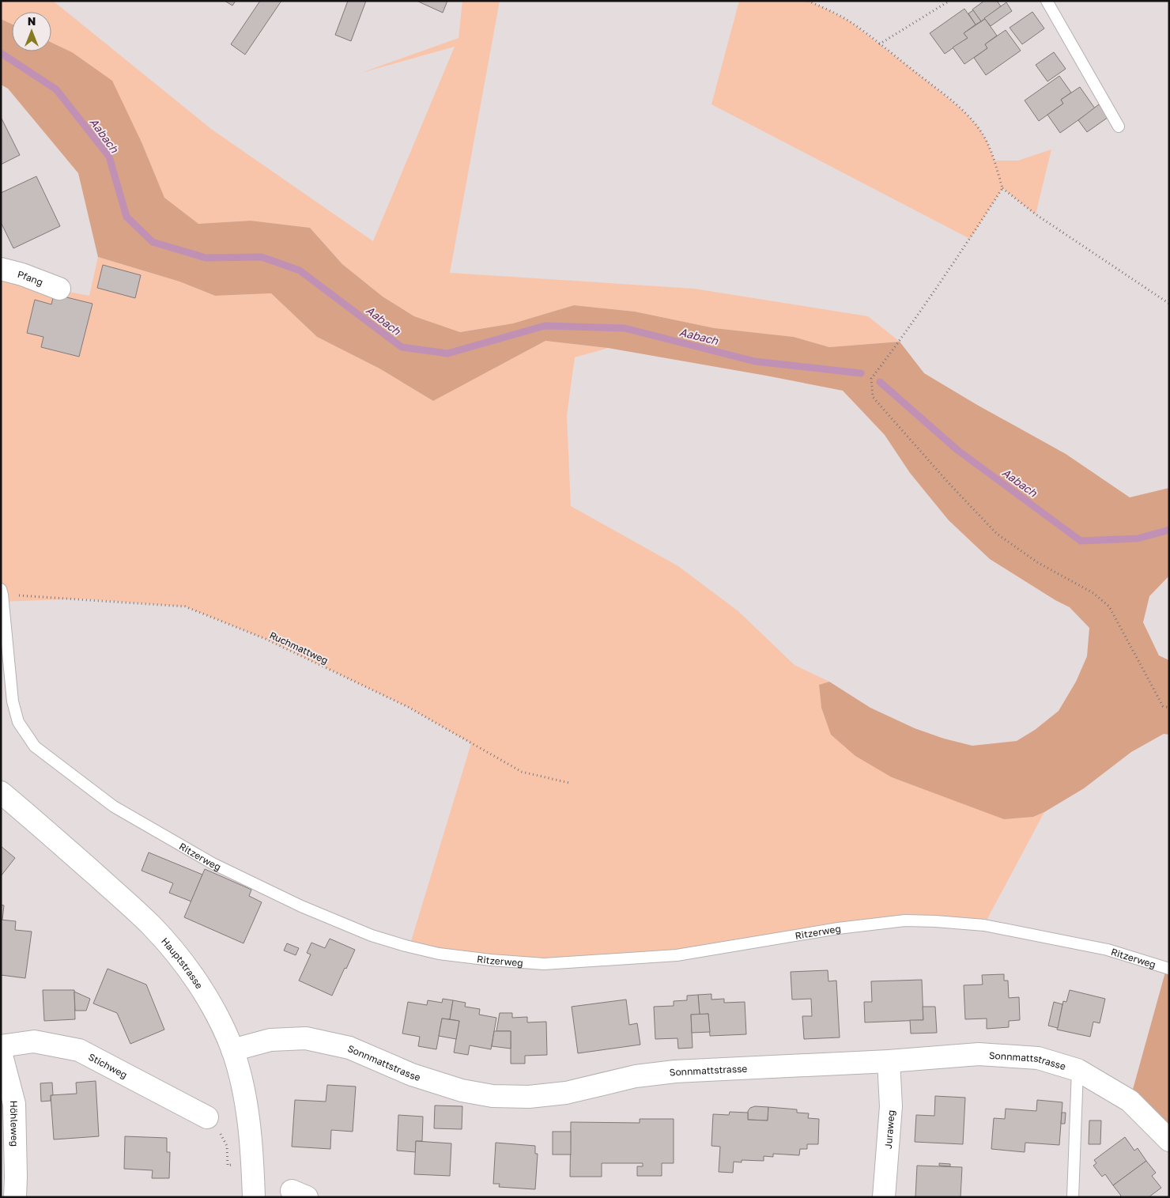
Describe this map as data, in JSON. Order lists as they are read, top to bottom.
{
  "streets": {
    "street": [
      "Pfang",
      "Hauptstrasse",
      "Sonnmattstrasse",
      "Stichweg",
      "Höhleweg",
      "Juraweg"
    ],
    "lane": ["Ritzerweg"],
    "path": ["Ruchmattweg"]
  },
  "crossings": [
    ["Ruchmattweg", "Ritzerweg"],
    ["Hauptstrasse", "Sonnmattstrasse"],
    ["Sonnmattstrasse", "Juraweg"]
  ],
  "water": ["Aabach"],
  "north": "top"
}
